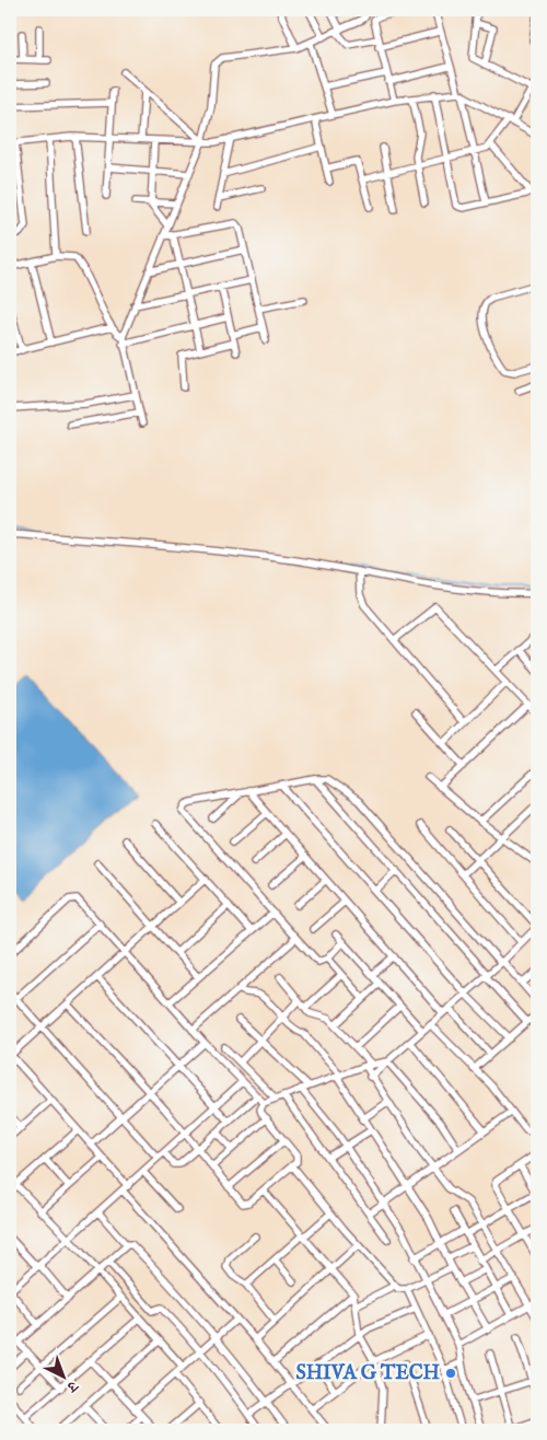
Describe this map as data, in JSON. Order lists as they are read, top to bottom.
{
  "places": ["SHIVA G TECH"],
  "north": "bottom right"
}
